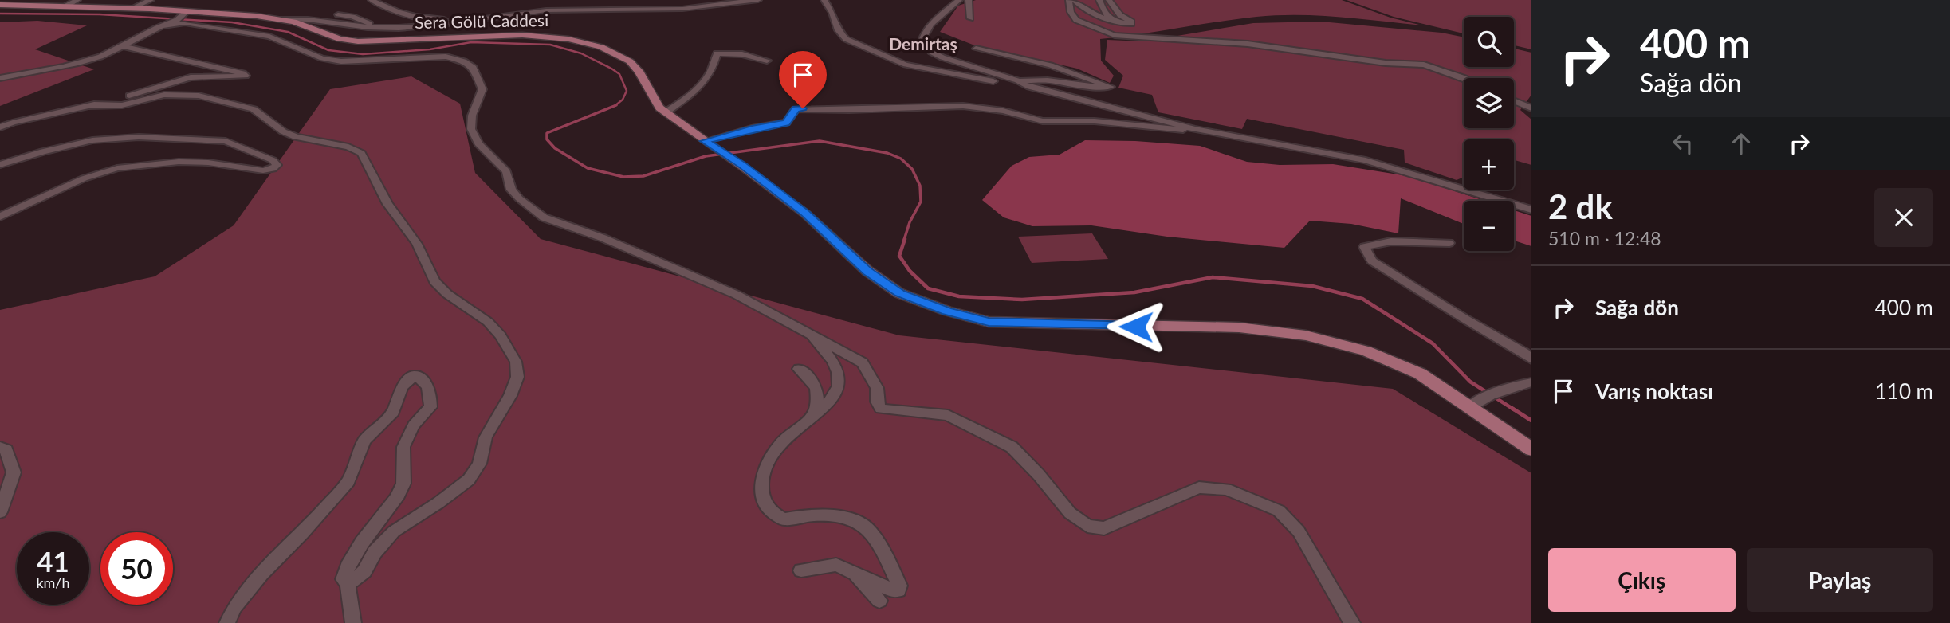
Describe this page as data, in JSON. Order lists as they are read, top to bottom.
{
  "streets": {
    "main road": ["Sera Gölü Caddesi"]
  },
  "districts": ["Demirtaş"],
  "page": {
    "turn": ["400 m", "Sağa dön"],
    "map_buttons": ["+", "−"],
    "heading": ["2 dk", "510 m · 12:48"],
    "list": [
      {
        "name": "Sağa dön",
        "value": "400 m"
      },
      {
        "name": "Varış noktası",
        "value": "110 m"
      }
    ],
    "speed": "41 km/h",
    "limit": "50",
    "buttons": ["Çıkış", "Paylaş"]
  }
}
